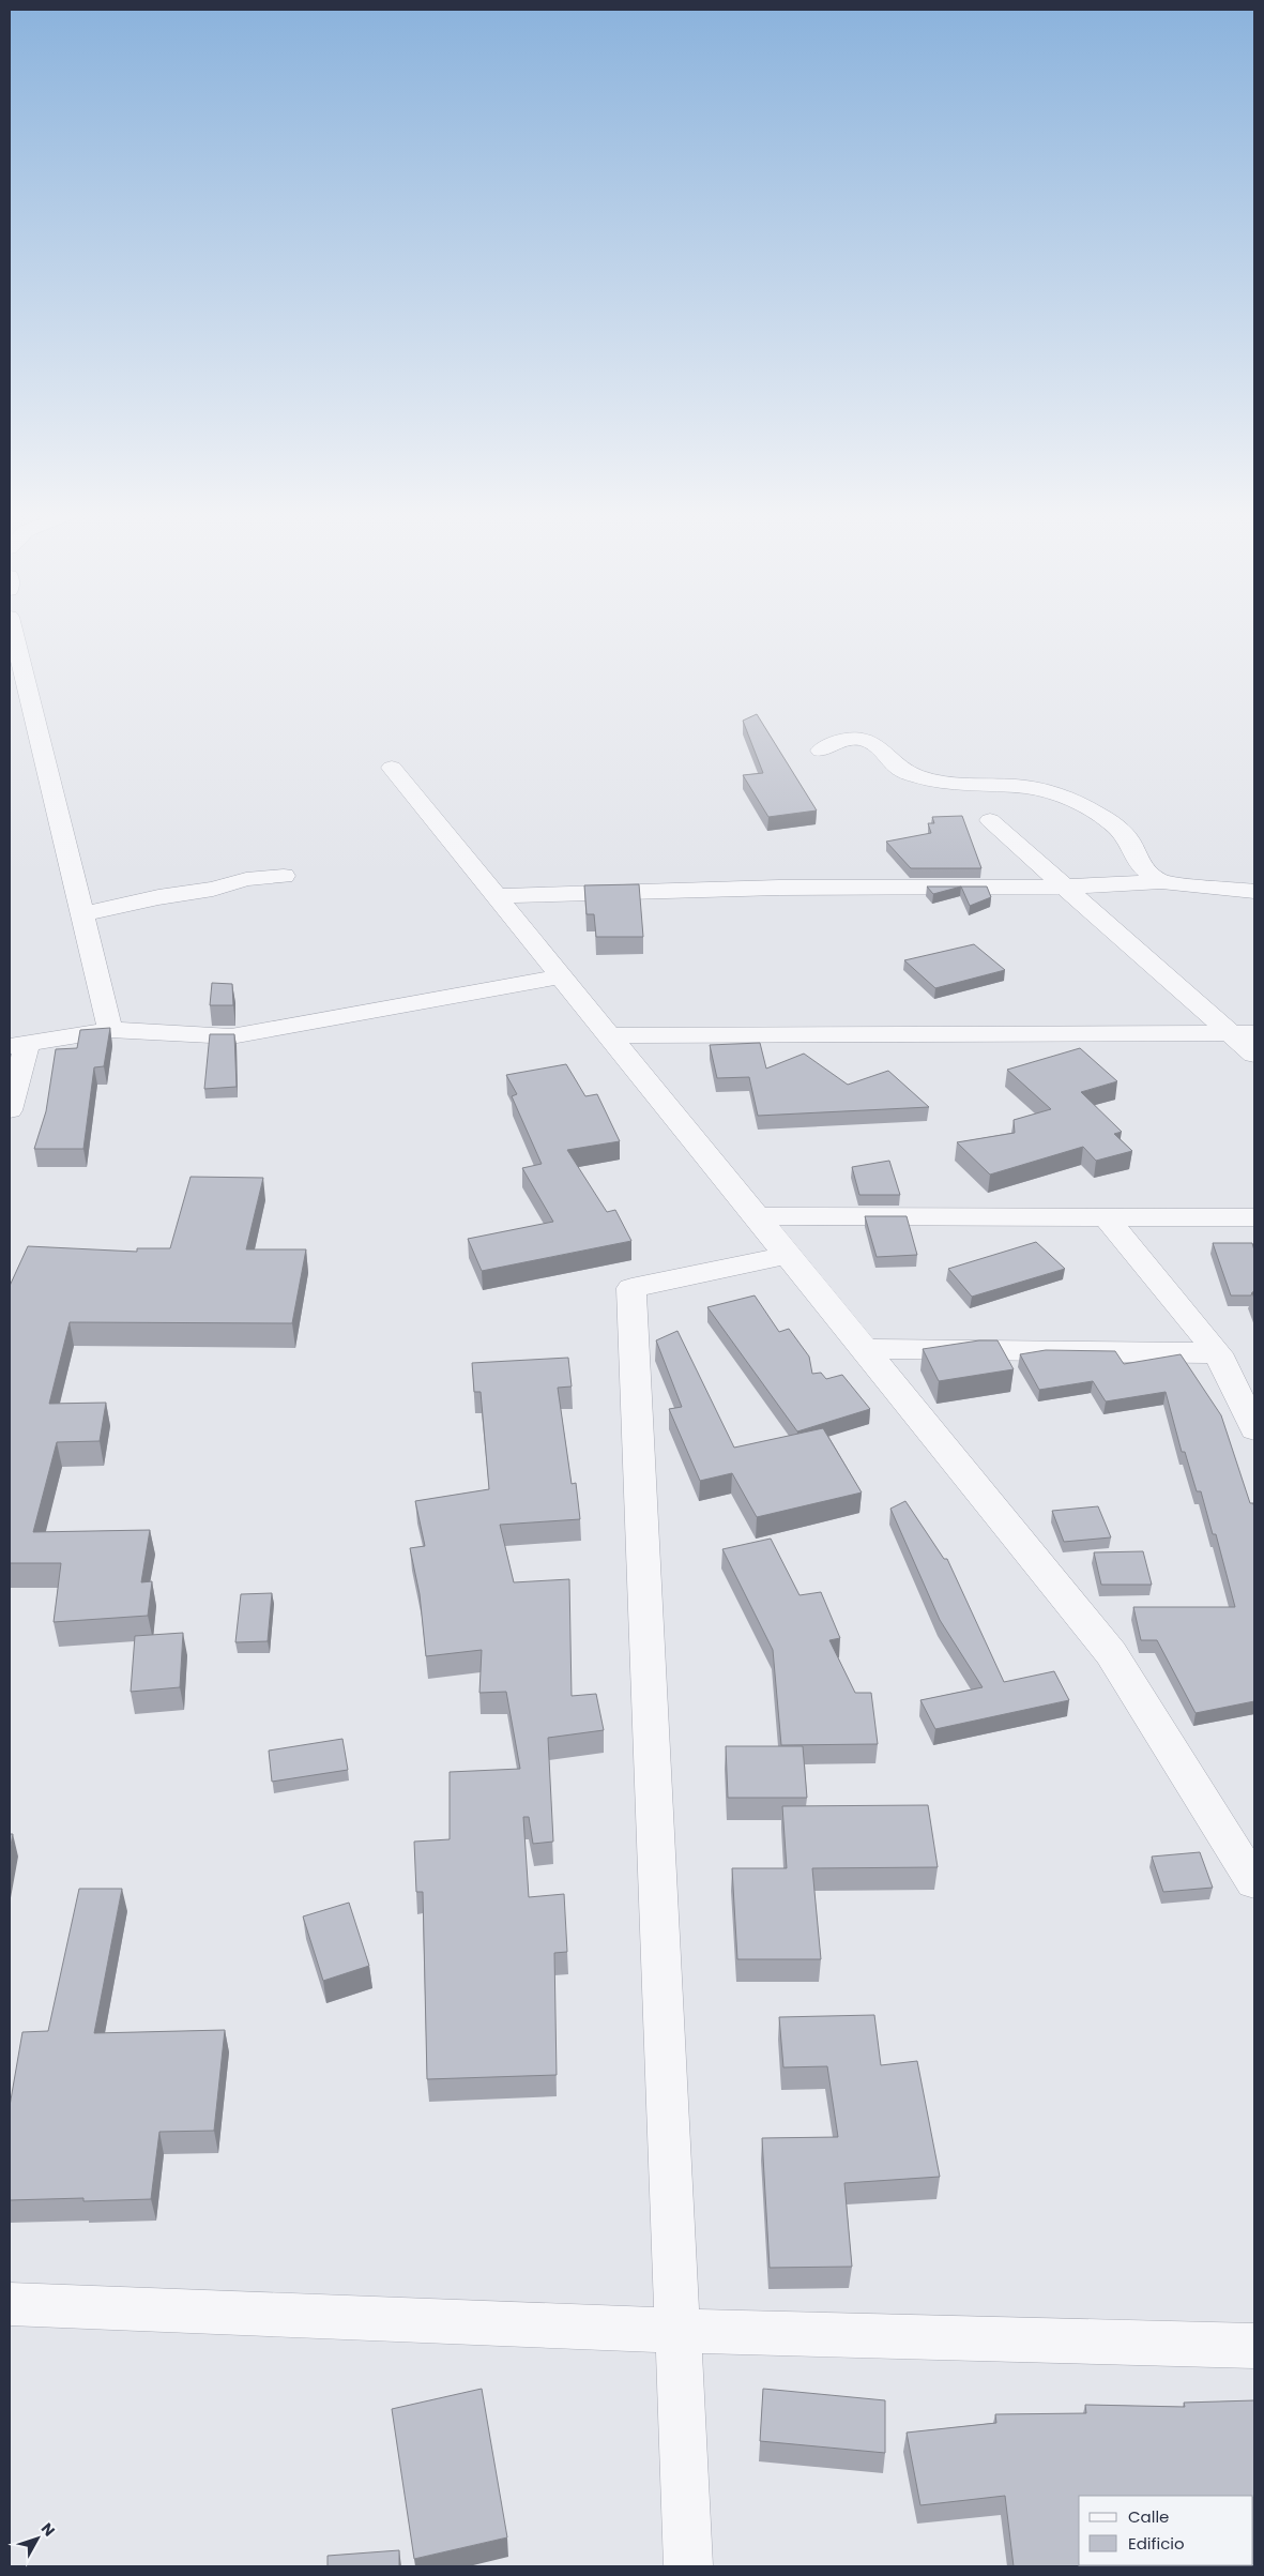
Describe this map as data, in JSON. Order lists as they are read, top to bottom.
{
  "legend": ["Calle", "Edificio"],
  "north": "top right"
}
